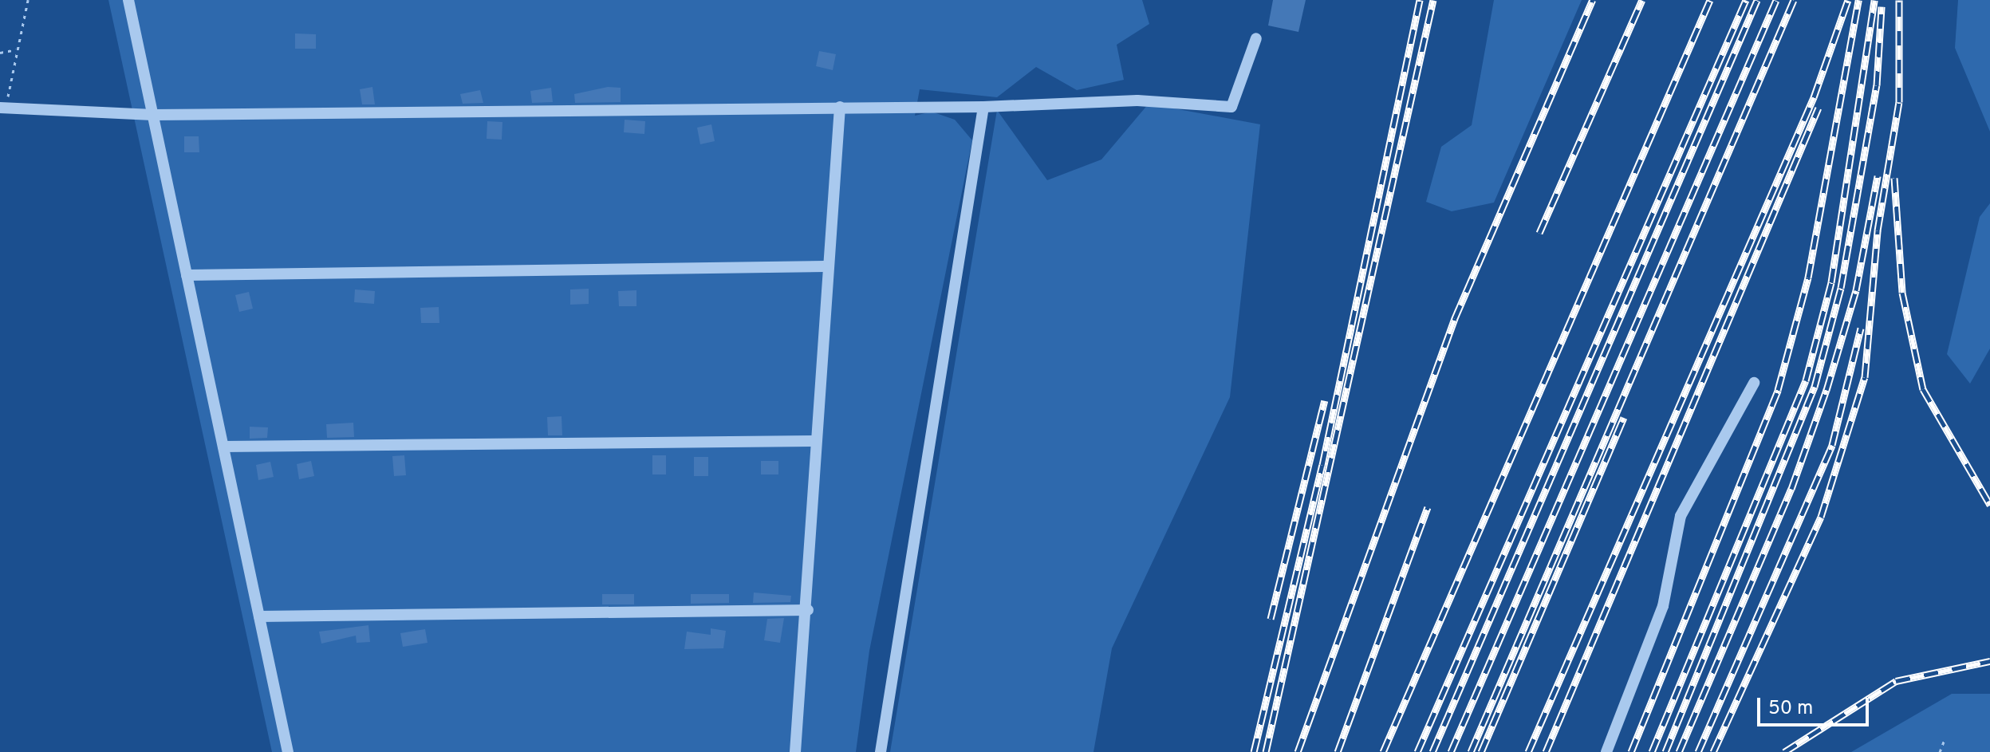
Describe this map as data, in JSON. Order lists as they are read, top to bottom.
{
  "scale_bar": "50 m"
}
